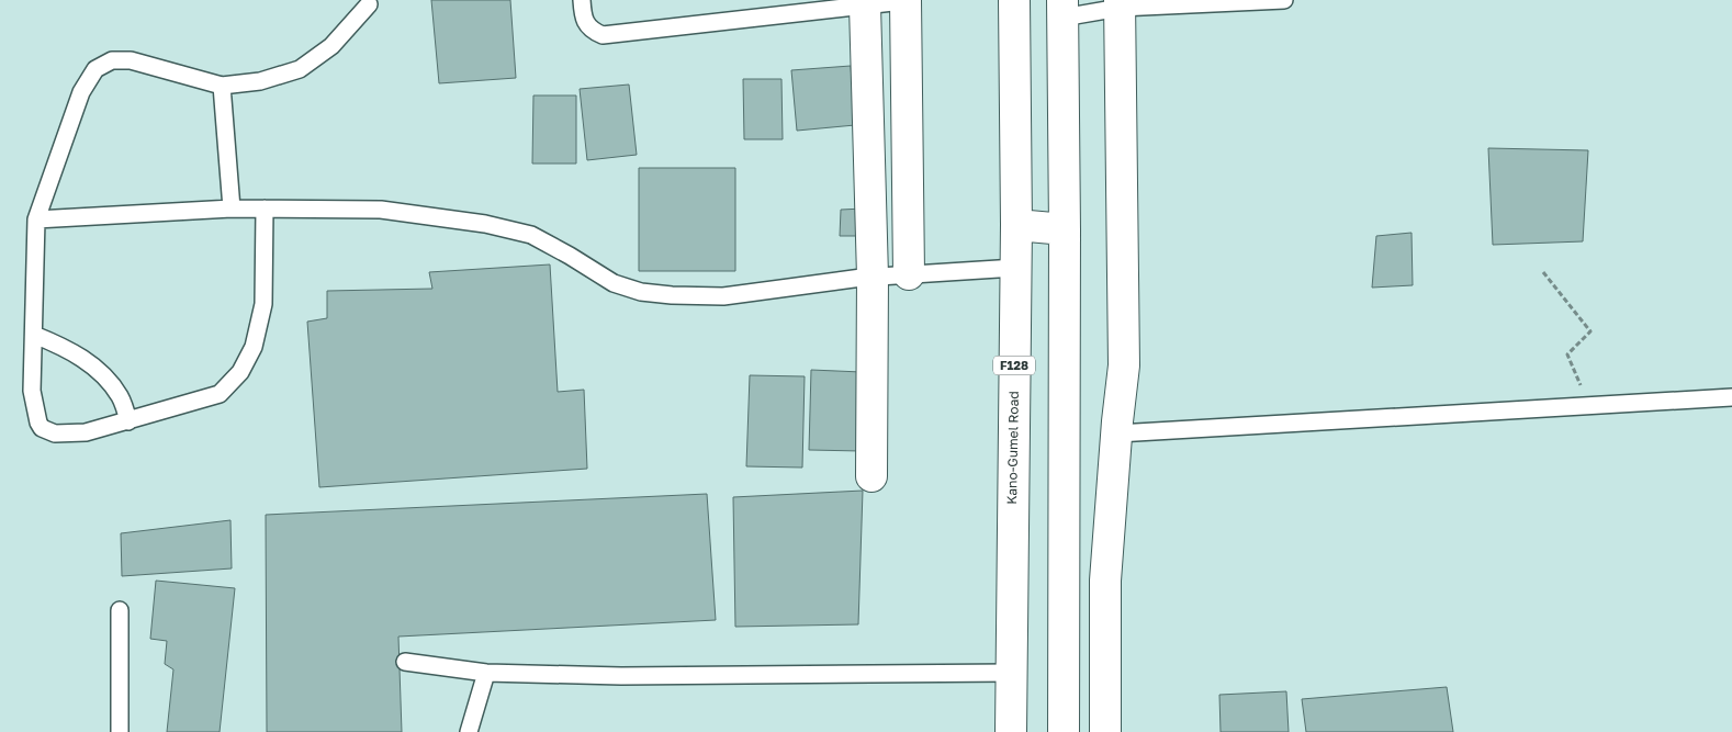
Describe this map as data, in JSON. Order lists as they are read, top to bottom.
{
  "streets": {
    "main road": ["F128", "Kano-Gumel Road"]
  }
}
